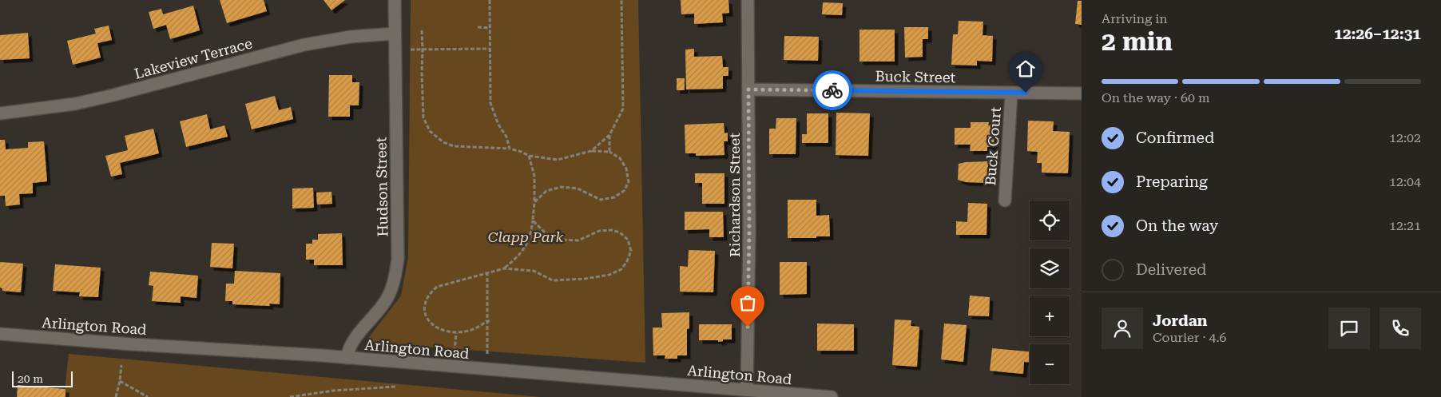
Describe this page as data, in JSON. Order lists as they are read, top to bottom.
{
  "streets": {
    "street": [
      "Lakeview Terrace",
      "Buck Street",
      "Buck Court",
      "Hudson Street",
      "Richardson Street",
      "Arlington Road"
    ]
  },
  "crossings": [
    ["Lakeview Terrace", "Hudson Street"],
    ["Buck Street", "Buck Court"],
    ["Buck Street", "Richardson Street"],
    ["Hudson Street", "Arlington Road"],
    ["Richardson Street", "Arlington Road"]
  ],
  "parks": ["Clapp Park"],
  "scale_bar": "20 m",
  "page": {
    "heading": ["2 min", "Arriving in", "12:26–12:31"],
    "panel": ["Jordan", "Courier · 4.6"],
    "bar": "On the way · 60 m",
    "list": [
      ["Confirmed", "12:02"],
      ["Preparing", "12:04"],
      ["On the way", "12:21"],
      "Delivered"
    ],
    "map_buttons": ["+", "−"],
    "scale": "20 m"
  }
}
